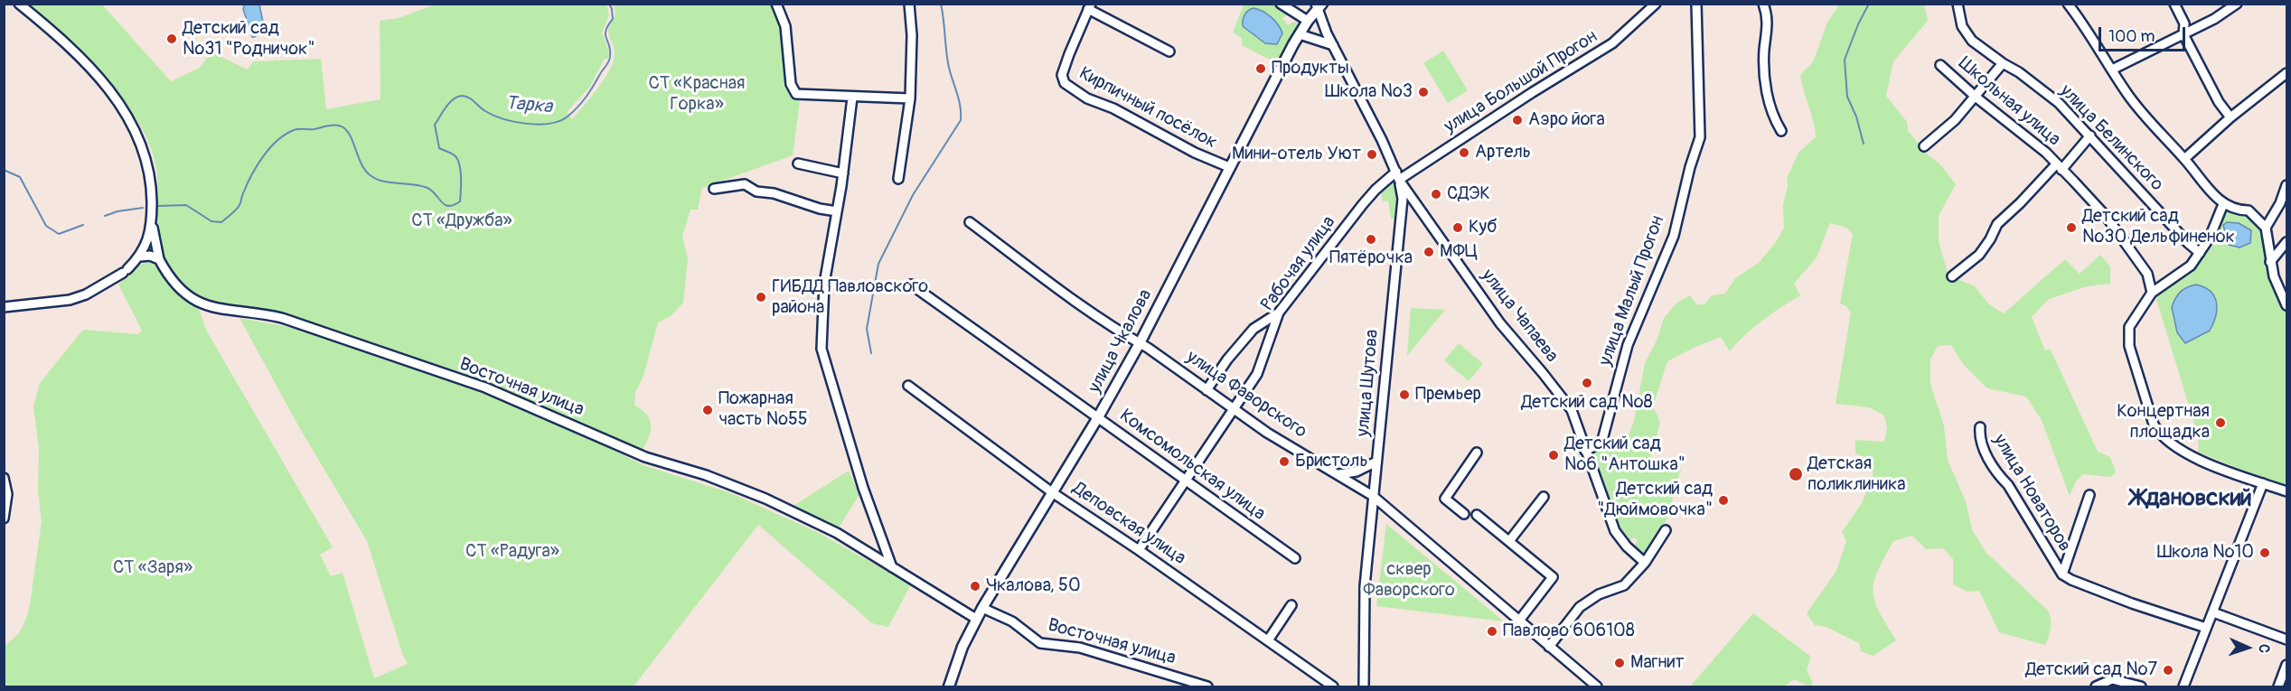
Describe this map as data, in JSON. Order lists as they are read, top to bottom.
{
  "streets": {
    "main road": ["улица Чкалова"],
    "street": [
      "улица Большой Прогон",
      "Школьная улица",
      "Кирпичный посёлок",
      "улица Белинского",
      "Рабочая улица",
      "улица Малый Прогон",
      "улица Чапаева",
      "улица Шутова",
      "Восточная улица",
      "улица Фаворского",
      "Комсомольская улица",
      "улица Новаторов",
      "Деповская улица"
    ]
  },
  "crossings": [
    ["улица Большой Прогон", "Рабочая улица"],
    ["улица Большой Прогон", "улица Чапаева"],
    ["улица Большой Прогон", "улица Шутова"],
    ["Школьная улица", "улица Белинского"],
    ["Кирпичный посёлок", "улица Чкалова"],
    ["Рабочая улица", "улица Чапаева"],
    ["Рабочая улица", "улица Шутова"],
    ["Рабочая улица", "улица Фаворского"],
    ["Рабочая улица", "Комсомольская улица"],
    ["Рабочая улица", "Деповская улица"],
    ["улица Малый Прогон", "улица Чапаева"],
    ["улица Чапаева", "улица Чкалова"],
    ["улица Чапаева", "улица Шутова"],
    ["улица Чкалова", "Восточная улица"],
    ["улица Чкалова", "улица Фаворского"],
    ["улица Чкалова", "Комсомольская улица"],
    ["улица Чкалова", "Деповская улица"],
    ["улица Шутова", "улица Фаворского"]
  ],
  "districts": ["Ждановский"],
  "water": ["Тарка"],
  "parks": [
    "СТ «Красная Горка»",
    "СТ «Дружба»",
    "СТ «Радуга»",
    "СТ «Заря»",
    "сквер Фаворского"
  ],
  "places": [
    "Детский сад №31 \"Родничок\"",
    "Продукты",
    "Школа №3",
    "Аэро йога",
    "Артель",
    "Мини-отель Уют",
    "СДЭК",
    "Куб",
    "Детский сад №30 Дельфиненок",
    "Пятёрочка",
    "МФЦ",
    "ГИБДД Павловского района",
    "Детский сад №8",
    "Премьер",
    "Пожарная часть №55",
    "Концертная площадка",
    "Детский сад №6 \"Антошка\"",
    "Бристоль",
    "Детская поликлиника",
    "Детский сад \"Дюймовочка\"",
    "Школа №10",
    "Чкалова, 50",
    "Павлово 606108",
    "Магнит",
    "Детский сад №7"
  ],
  "scale_bar": "100 m",
  "north": "right"
}
